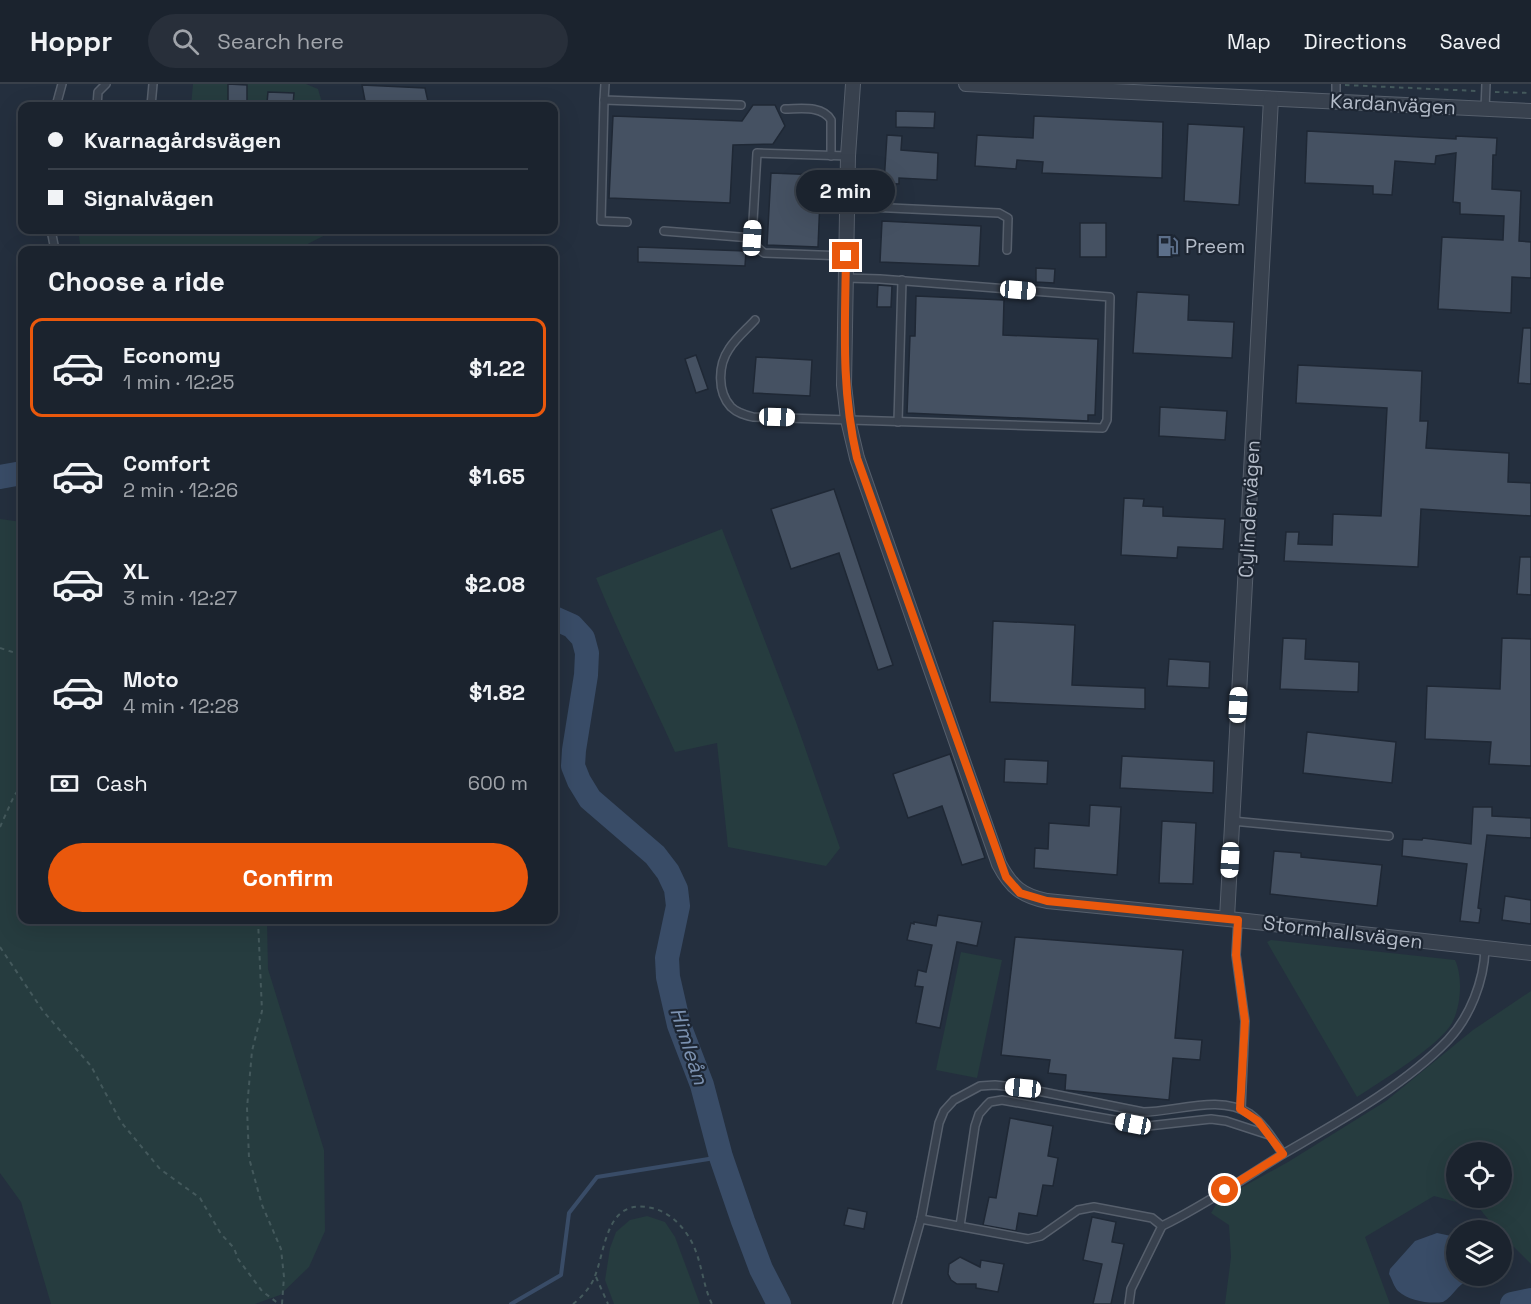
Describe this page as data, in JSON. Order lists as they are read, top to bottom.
{
  "streets": {
    "street": ["Kardanvägen", "Cylindervägen", "Stormhallsvägen"]
  },
  "crossings": [
    ["Kardanvägen", "Cylindervägen"],
    ["Cylindervägen", "Stormhallsvägen"]
  ],
  "water": ["Himleån"],
  "places": {
    "fuel station": ["Preem"]
  },
  "page": {
    "header": "Hoppr",
    "search": "Search here",
    "nav": ["Map", "Directions", "Saved"],
    "banner": ["Kvarnagårdsvägen", "Signalvägen"],
    "bubble": "2 min",
    "heading": "Choose a ride",
    "list": [
      {
        "name": "Economy",
        "note": "1 min · 12:25",
        "value": "$1.22"
      },
      {
        "name": "Comfort",
        "note": "2 min · 12:26",
        "value": "$1.65"
      },
      {
        "name": "XL",
        "note": "3 min · 12:27",
        "value": "$2.08"
      },
      {
        "name": "Moto",
        "note": "4 min · 12:28",
        "value": "$1.82"
      }
    ],
    "pay": ["Cash", "600 m"],
    "buttons": "Confirm"
  }
}
